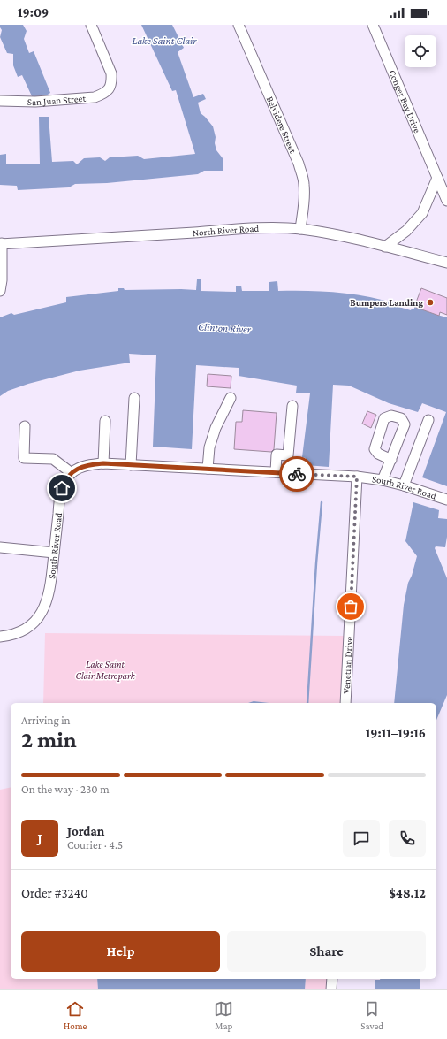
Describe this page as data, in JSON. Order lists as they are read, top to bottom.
{
  "streets": {
    "street": [
      "San Juan Street",
      "Conger Bay Drive",
      "Belvidere Street",
      "North River Road",
      "South River Road",
      "Venetian Drive"
    ]
  },
  "crossings": [
    ["Belvidere Street", "North River Road"],
    ["South River Road", "Venetian Drive"]
  ],
  "water": ["Lake Saint Clair", "Clinton River"],
  "parks": ["Lake Saint Clair Metropark"],
  "places": ["Bumpers Landing"],
  "page": {
    "status": "19:09",
    "heading": ["2 min", "Arriving in", "19:11–19:16"],
    "panel": [
      "Jordan",
      "Courier · 4.5",
      "Order #3240",
      "$48.12"
    ],
    "bar": "On the way · 230 m",
    "round": "J",
    "buttons": ["Help", "Share"],
    "tabs": ["Home", "Map", "Saved"]
  }
}
